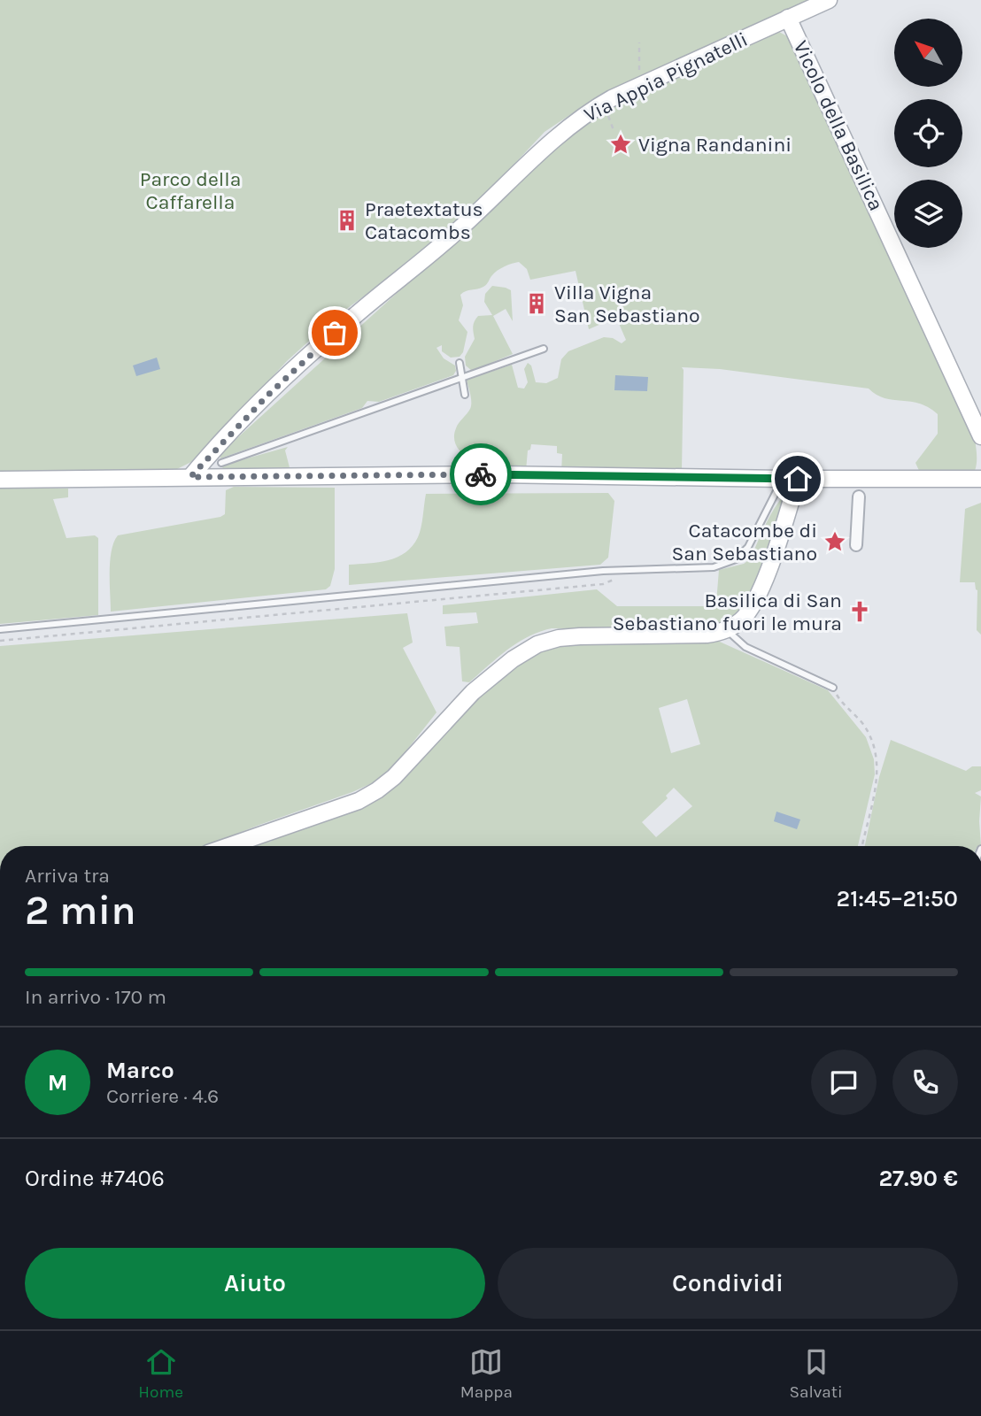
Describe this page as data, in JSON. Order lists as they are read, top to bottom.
{
  "streets": {
    "main road": ["Via Appia Pignatelli", "Vicolo della Basilica"]
  },
  "crossings": [
    ["Via Appia Pignatelli", "Vicolo della Basilica"]
  ],
  "parks": ["Parco della Caffarella"],
  "places": {
    "place": ["Vigna Randanini", "Catacombe di San Sebastiano"],
    "building": ["Praetextatus Catacombs", "Villa Vigna San Sebastiano"],
    "church": ["Basilica di San Sebastiano fuori le mura"]
  },
  "north": "top left",
  "page": {
    "heading": ["2 min", "Arriva tra", "21:45–21:50"],
    "panel": [
      "Marco",
      "Corriere · 4.6",
      "Ordine #7406",
      "27.90 €"
    ],
    "bar": "In arrivo · 170 m",
    "round": "M",
    "buttons": ["Aiuto", "Condividi"],
    "tabs": ["Home", "Mappa", "Salvati"]
  }
}
